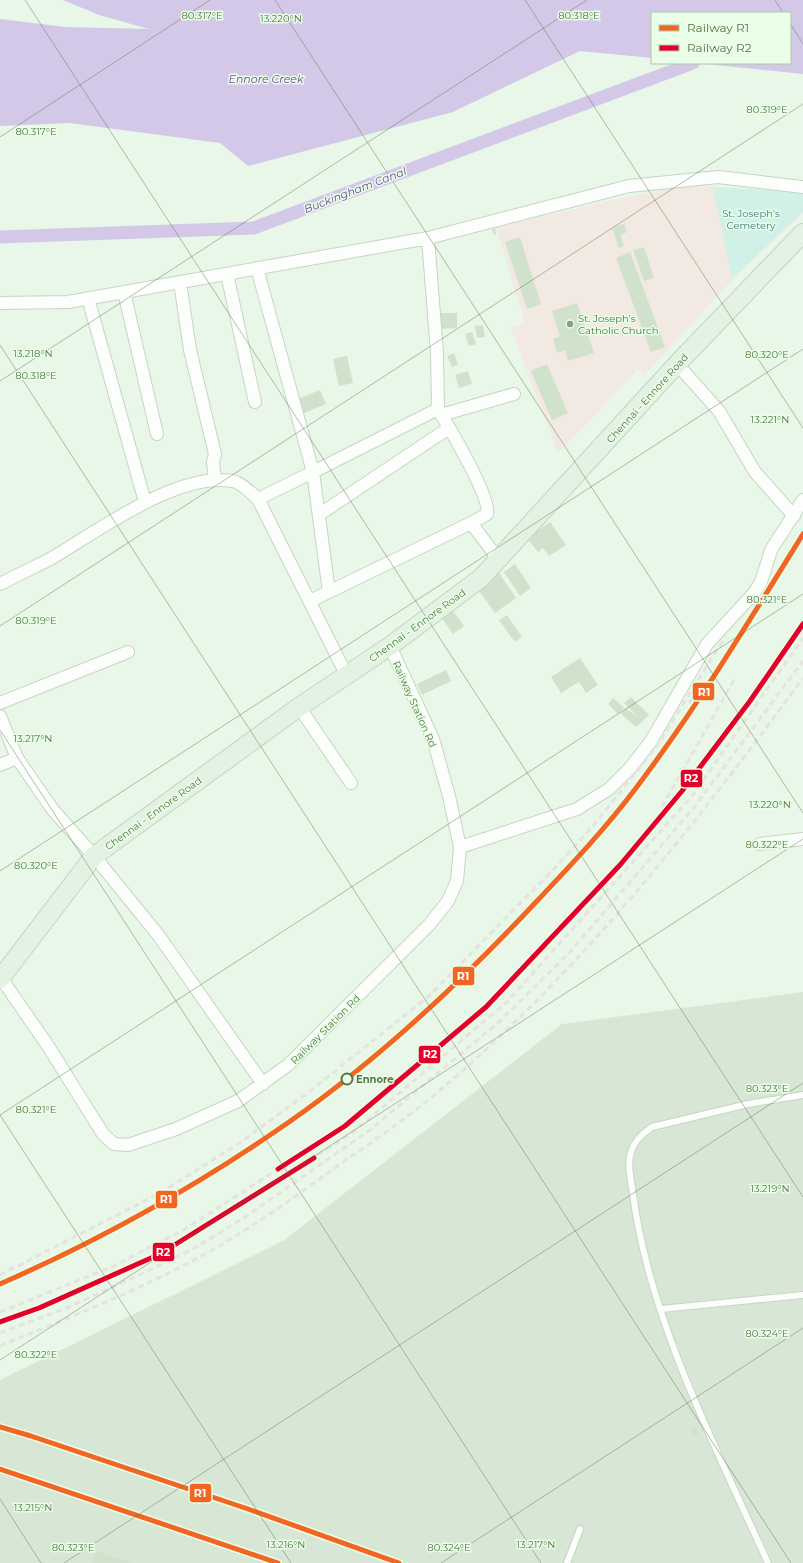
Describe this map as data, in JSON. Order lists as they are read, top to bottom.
{
  "streets": {
    "main road": ["Chennai - Ennore Road"],
    "street": ["Railway Station Rd"]
  },
  "crossings": [
    ["Chennai - Ennore Road", "Railway Station Rd"]
  ],
  "water": ["Ennore Creek", "Buckingham Canal"],
  "parks": ["St. Joseph's Cemetery"],
  "places": ["St. Joseph's Catholic Church", "Ennore"],
  "lines": ["rail line R1", "rail line R2"],
  "legend": ["Railway R1", "Railway R2"],
  "coordinates": [
    "80.317°E",
    "80.318°E",
    "13.220°N",
    "80.319°E",
    "13.218°N",
    "80.320°E",
    "13.221°N",
    "80.321°E",
    "13.217°N",
    "80.322°E",
    "80.323°E",
    "13.219°N",
    "80.324°E",
    "13.215°N",
    "13.216°N"
  ]
}
